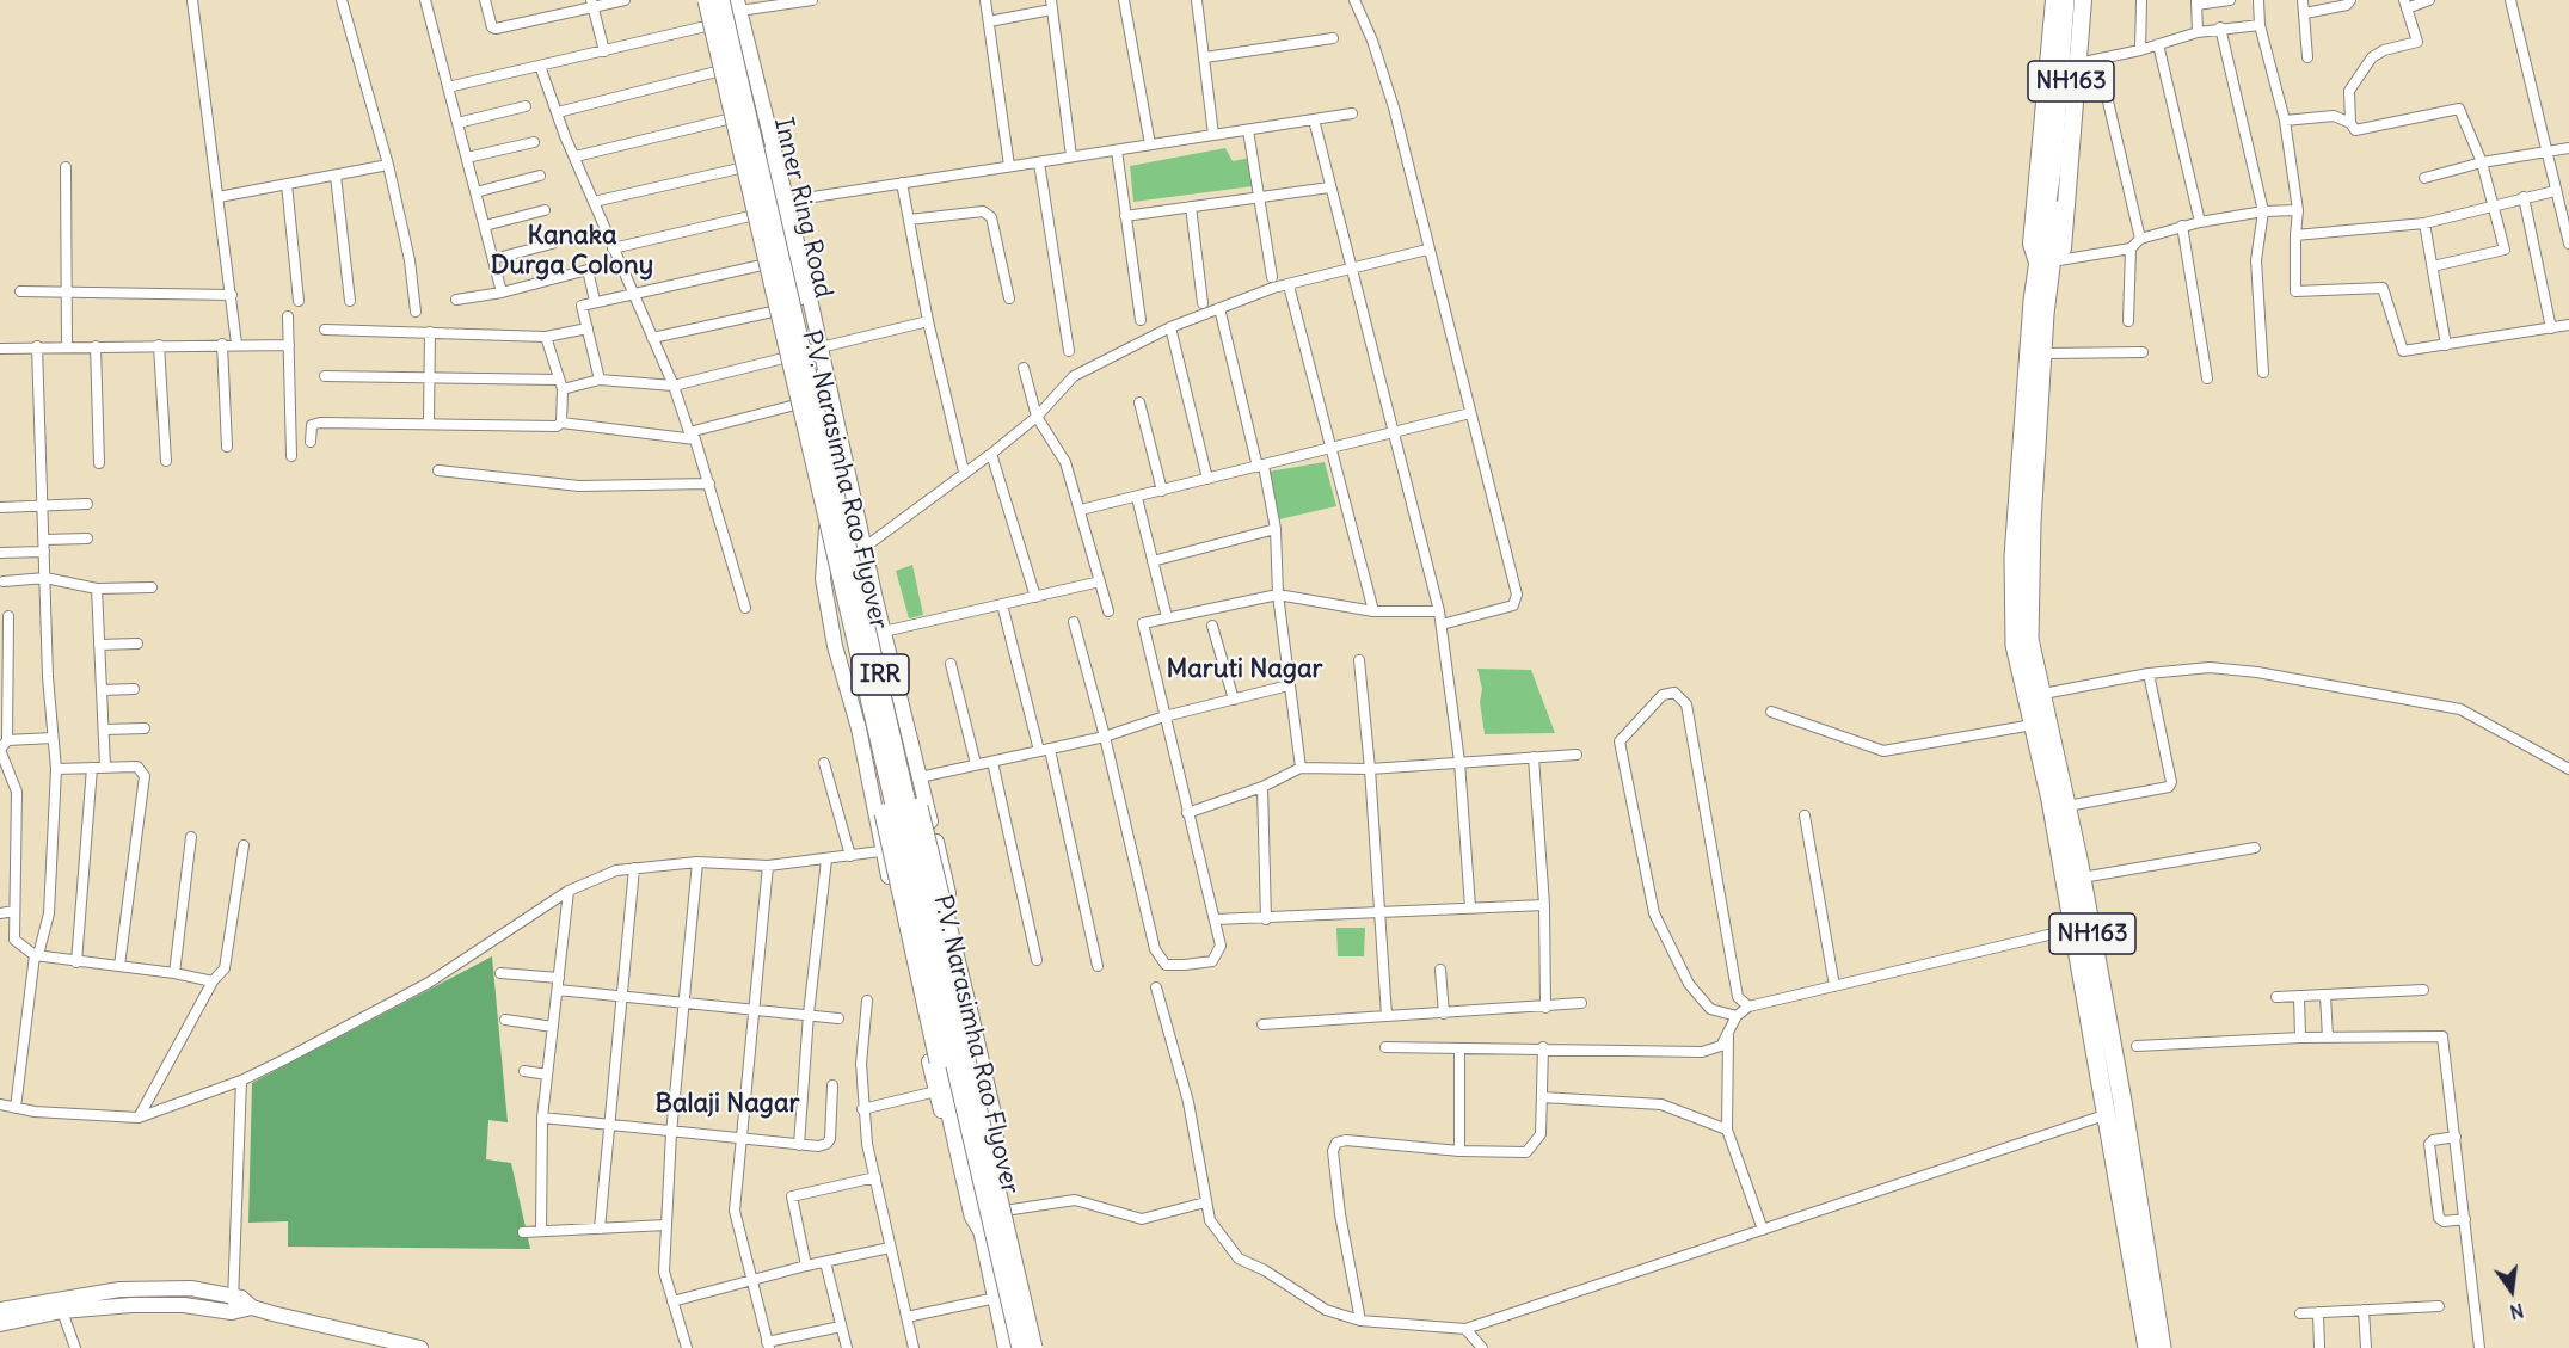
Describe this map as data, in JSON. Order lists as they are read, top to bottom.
{
  "streets": {
    "highway": ["NH163", "P.V. Narasimha Rao Flyover"],
    "main road": ["Inner Ring Road", "IRR"]
  },
  "districts": ["Kanaka Durga Colony", "Maruti Nagar", "Balaji Nagar"],
  "north": "bottom"
}
